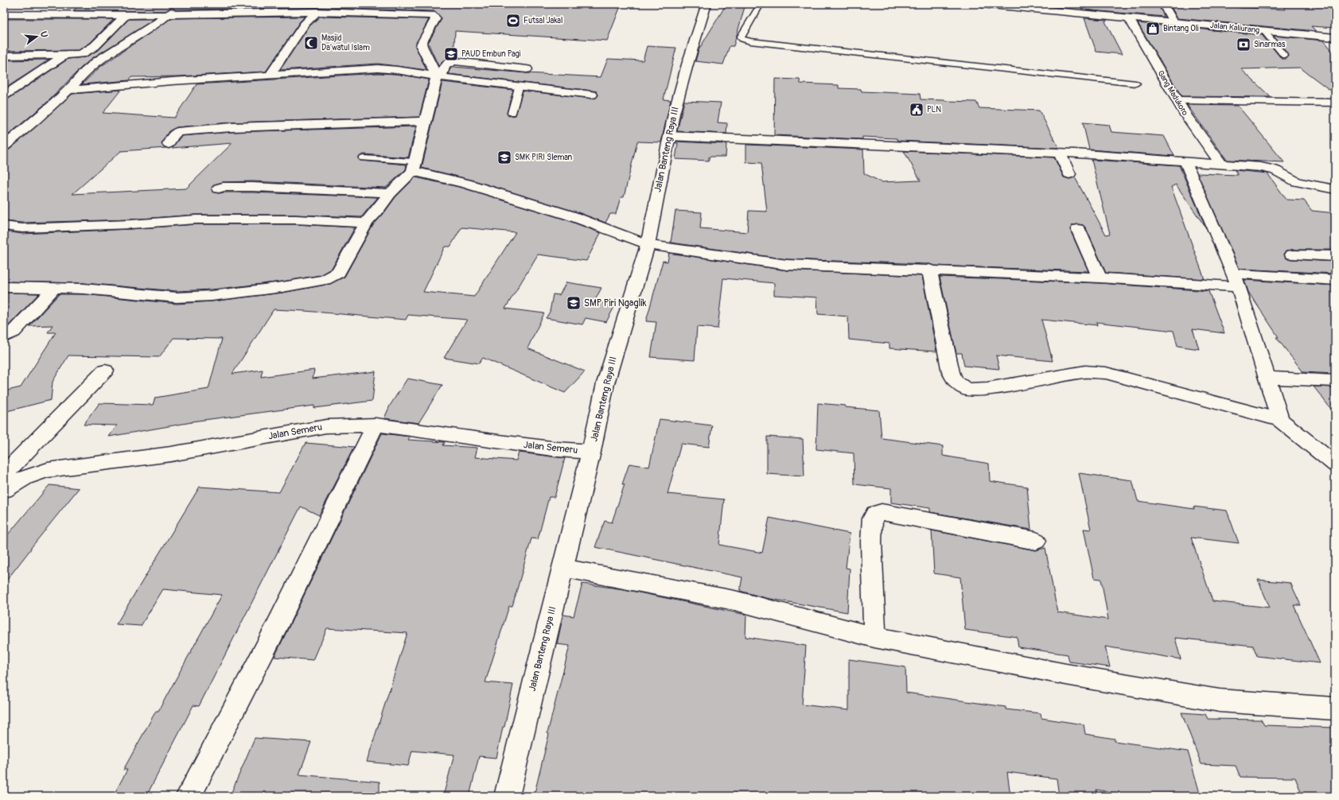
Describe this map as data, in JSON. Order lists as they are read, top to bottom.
{
  "streets": {
    "street": [
      "Jalan Kaliurang",
      "Gang Madukoro",
      "Jalan Banteng Raya III",
      "Jalan Semeru"
    ]
  },
  "crossings": [
    ["Jalan Kaliurang", "Gang Madukoro"],
    ["Jalan Banteng Raya III", "Jalan Semeru"]
  ],
  "places": {
    "sports": ["Futsal Jakal"],
    "shop": ["Bintang Oli"],
    "mosque": ["Masjid Da'watul Islam"],
    "bank": ["Sinarmas"],
    "school or university": ["PAUD Embun Pagi", "SMK PIRI Sleman", "SMP Piri Ngaglik"],
    "public building": ["PLN"]
  },
  "north": "right"
}
